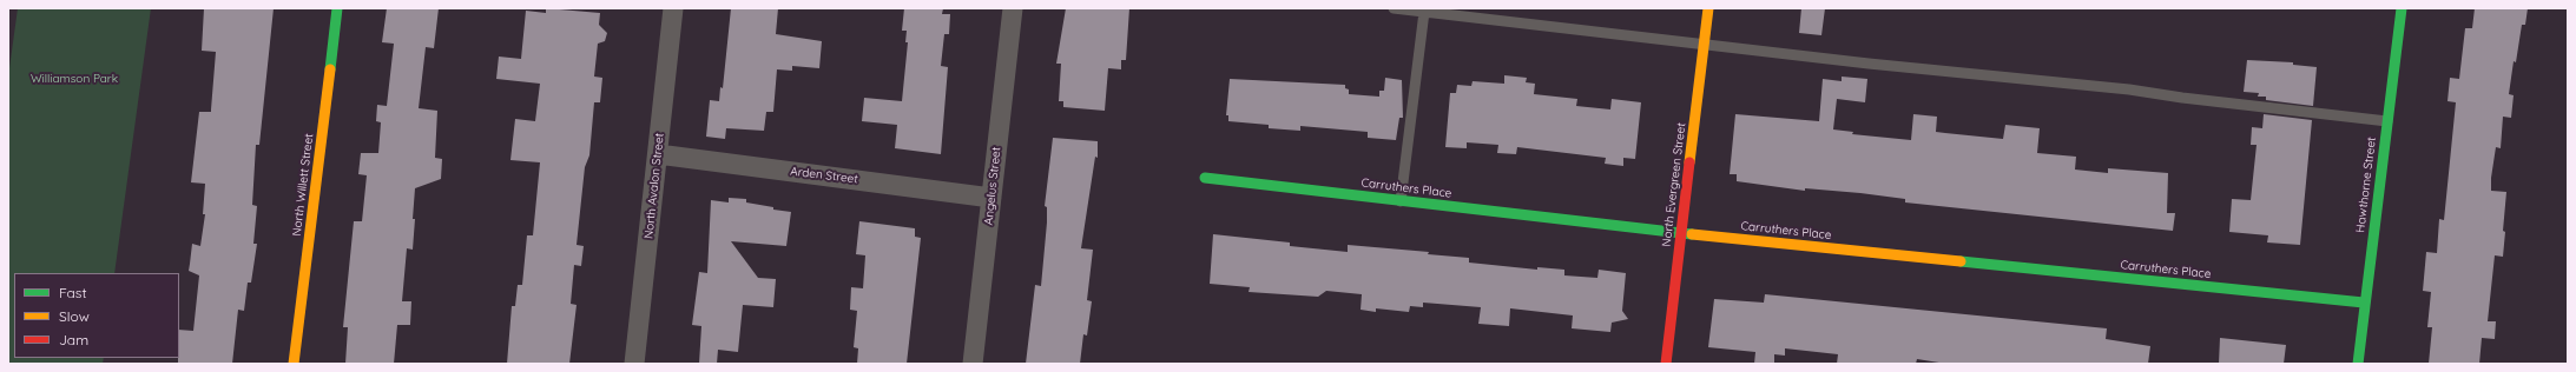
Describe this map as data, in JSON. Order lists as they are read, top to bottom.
{
  "streets": {
    "street": [
      "Arden Street",
      "North Willett Street",
      "North Evergreen Street",
      "Hawthorne Street",
      "North Avalon Street",
      "Angelus Street",
      "Carruthers Place"
    ]
  },
  "crossings": [
    ["Arden Street", "North Avalon Street"],
    ["Arden Street", "Angelus Street"],
    ["North Evergreen Street", "Carruthers Place"],
    ["Hawthorne Street", "Carruthers Place"]
  ],
  "parks": ["Williamson Park"],
  "legend": ["Fast", "Slow", "Jam"]
}
